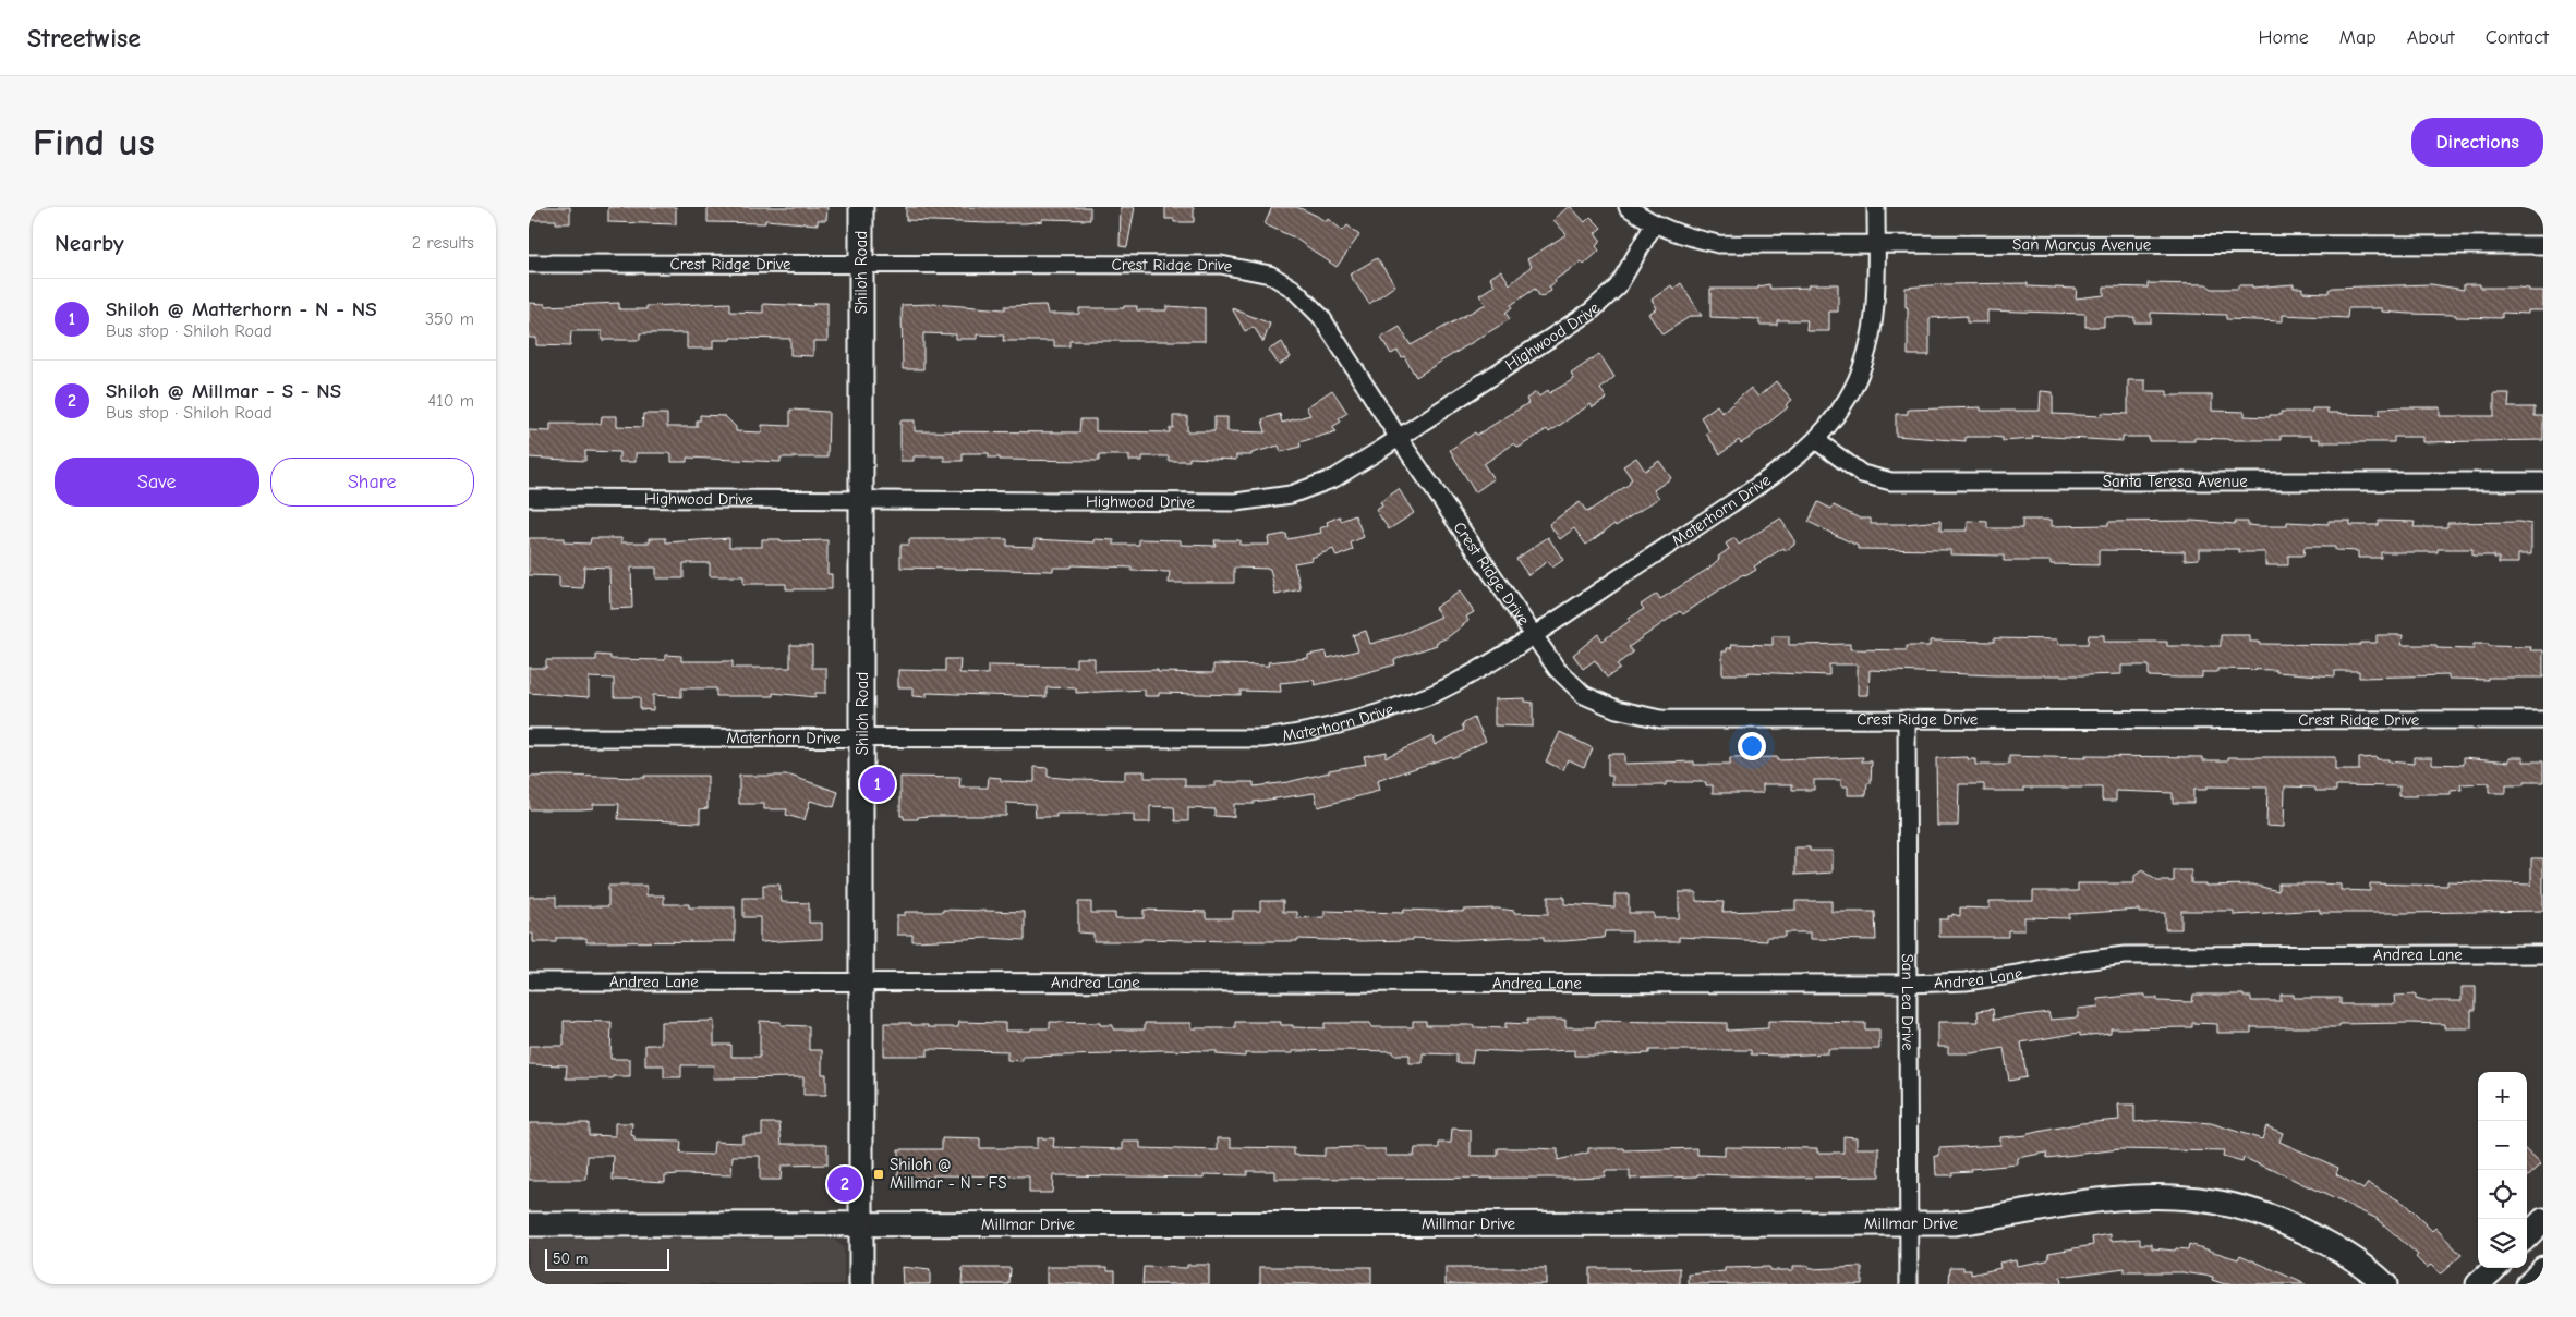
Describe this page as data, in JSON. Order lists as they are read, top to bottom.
{
  "streets": {
    "street": [
      "San Marcus Avenue",
      "Crest Ridge Drive",
      "Shiloh Road",
      "Highwood Drive",
      "Santa Teresa Avenue",
      "Materhorn Drive",
      "Andrea Lane",
      "San Lea Drive",
      "Millmar Drive"
    ]
  },
  "crossings": [
    ["San Marcus Avenue", "Highwood Drive"],
    ["San Marcus Avenue", "Materhorn Drive"],
    ["Crest Ridge Drive", "Shiloh Road"],
    ["Crest Ridge Drive", "Highwood Drive"],
    ["Crest Ridge Drive", "Materhorn Drive"],
    ["Crest Ridge Drive", "San Lea Drive"],
    ["Shiloh Road", "Highwood Drive"],
    ["Shiloh Road", "Materhorn Drive"],
    ["Shiloh Road", "Andrea Lane"],
    ["Shiloh Road", "Millmar Drive"],
    ["Santa Teresa Avenue", "Materhorn Drive"],
    ["Andrea Lane", "San Lea Drive"],
    ["San Lea Drive", "Millmar Drive"]
  ],
  "places": {
    "transit": ["Shiloh @ Millmar - N - FS"]
  },
  "scale_bar": "50 m",
  "page": {
    "header": "Streetwise",
    "nav": [
      "Home",
      "Map",
      "About",
      "Contact"
    ],
    "buttons": [
      "Directions",
      ["Save", "Share"]
    ],
    "title": "Find us",
    "heading": ["Nearby", "2 results"],
    "list": [
      {
        "mark": "1",
        "name": "Shiloh @ Matterhorn - N - NS",
        "note": "Bus stop · Shiloh Road",
        "value": "350 m"
      },
      {
        "mark": "2",
        "name": "Shiloh @ Millmar - S - NS",
        "note": "Bus stop · Shiloh Road",
        "value": "410 m"
      }
    ],
    "pins": ["1", "2"],
    "map_buttons": ["+", "−"],
    "scale": "50 m"
  }
}
